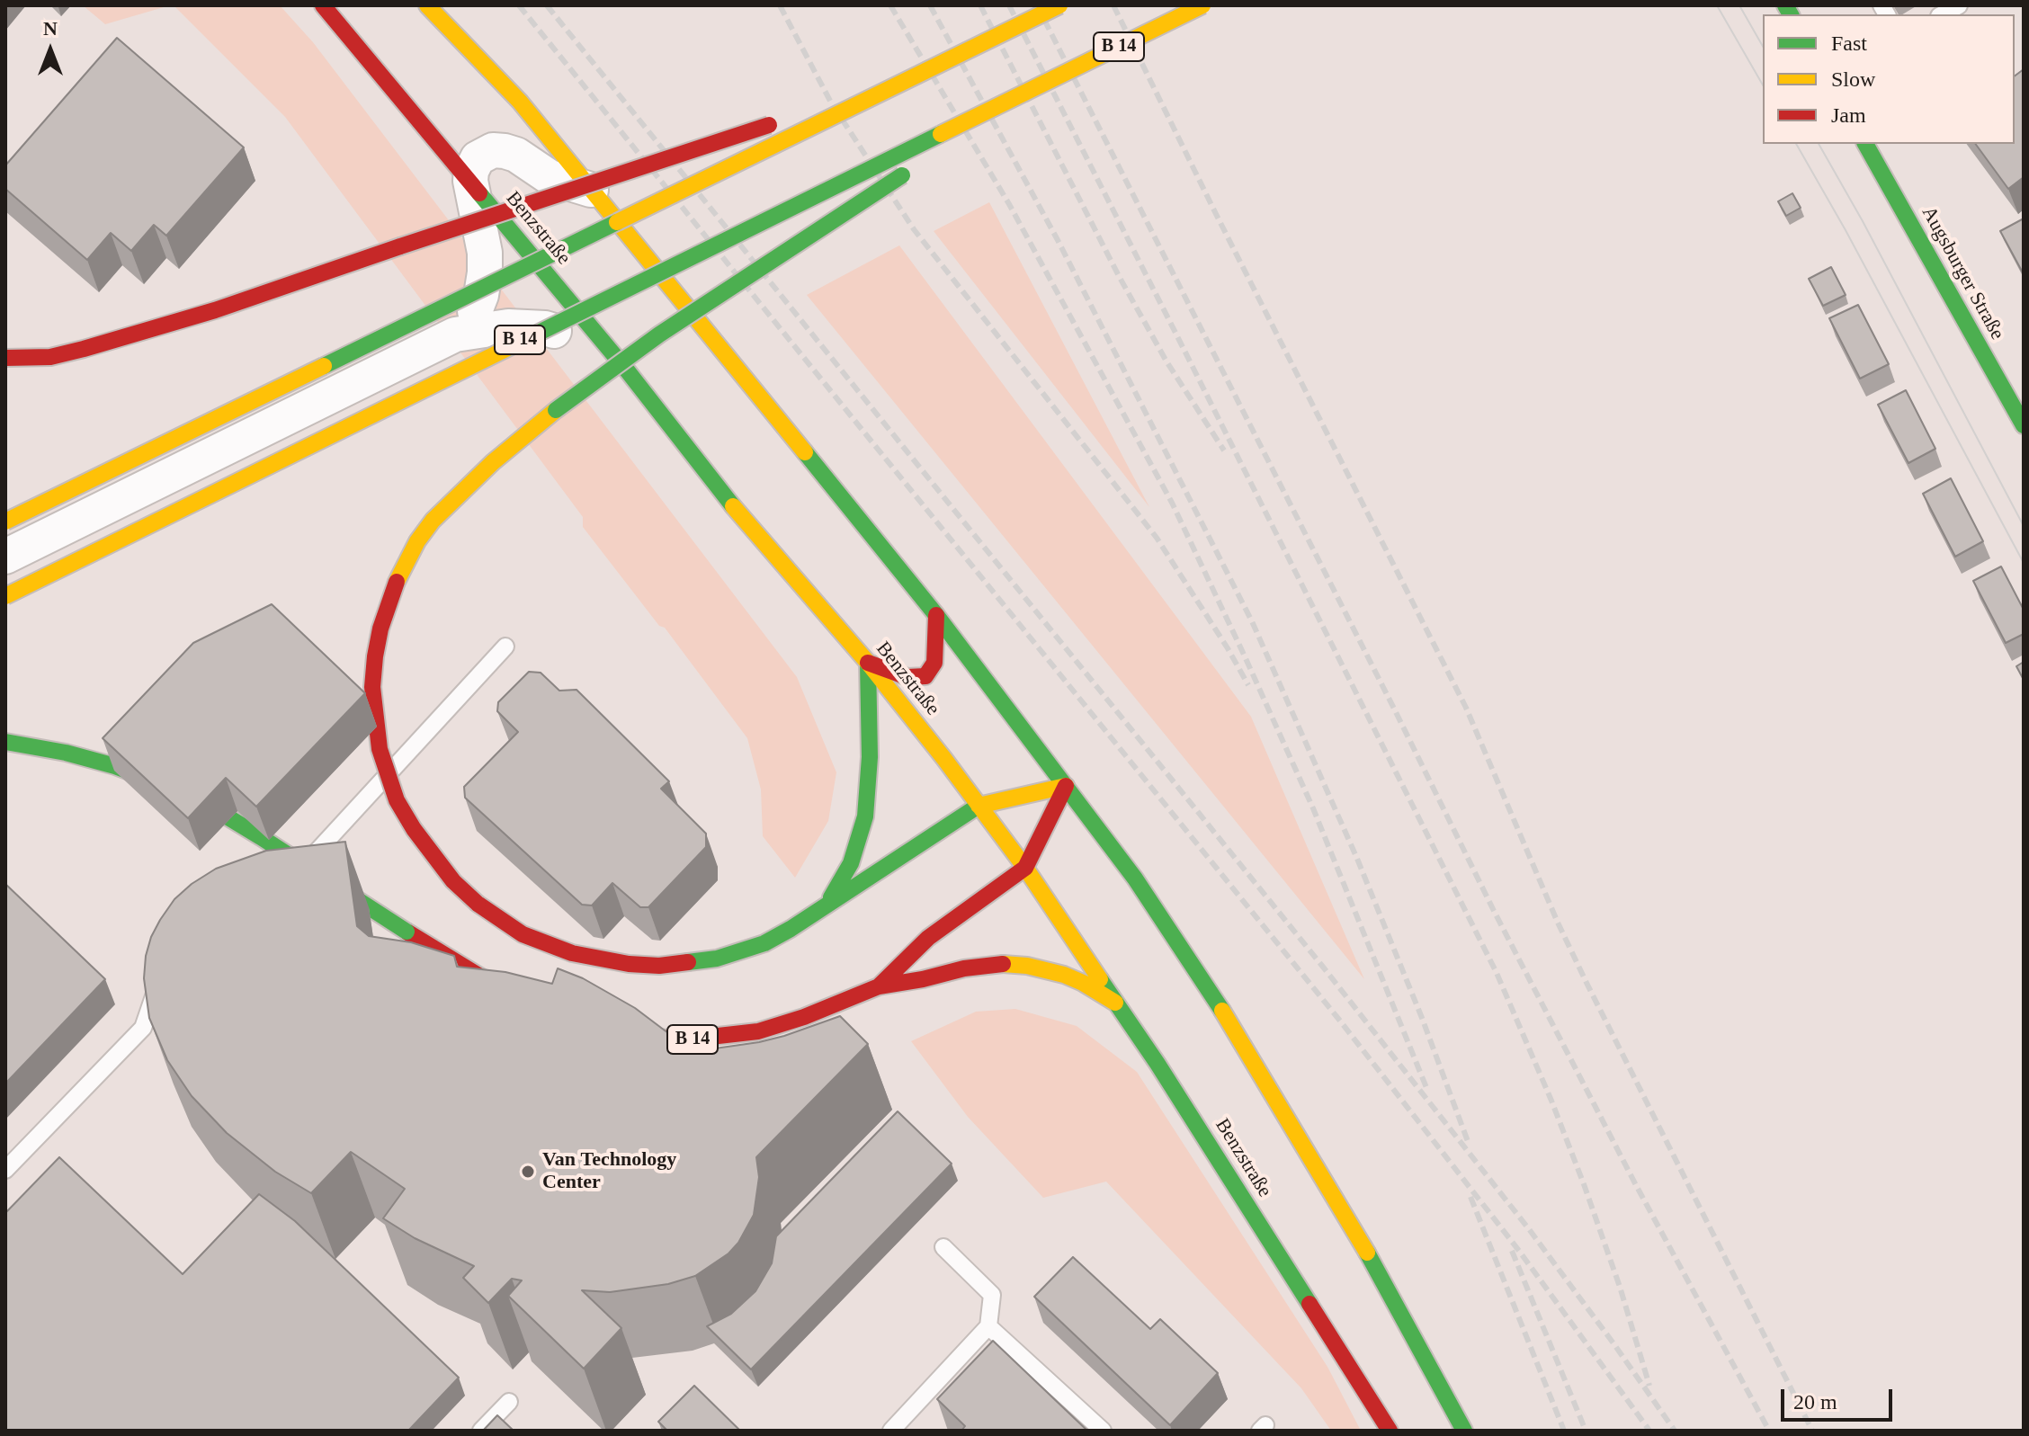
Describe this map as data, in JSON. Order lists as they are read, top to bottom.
{
  "streets": {
    "main road": ["B 14", "Benzstraße", "Augsburger Straße"]
  },
  "crossings": [
    ["B 14", "Benzstraße"]
  ],
  "places": ["Van Technology Center"],
  "legend": ["Fast", "Slow", "Jam"],
  "scale_bar": "20 m",
  "north": "top"
}
